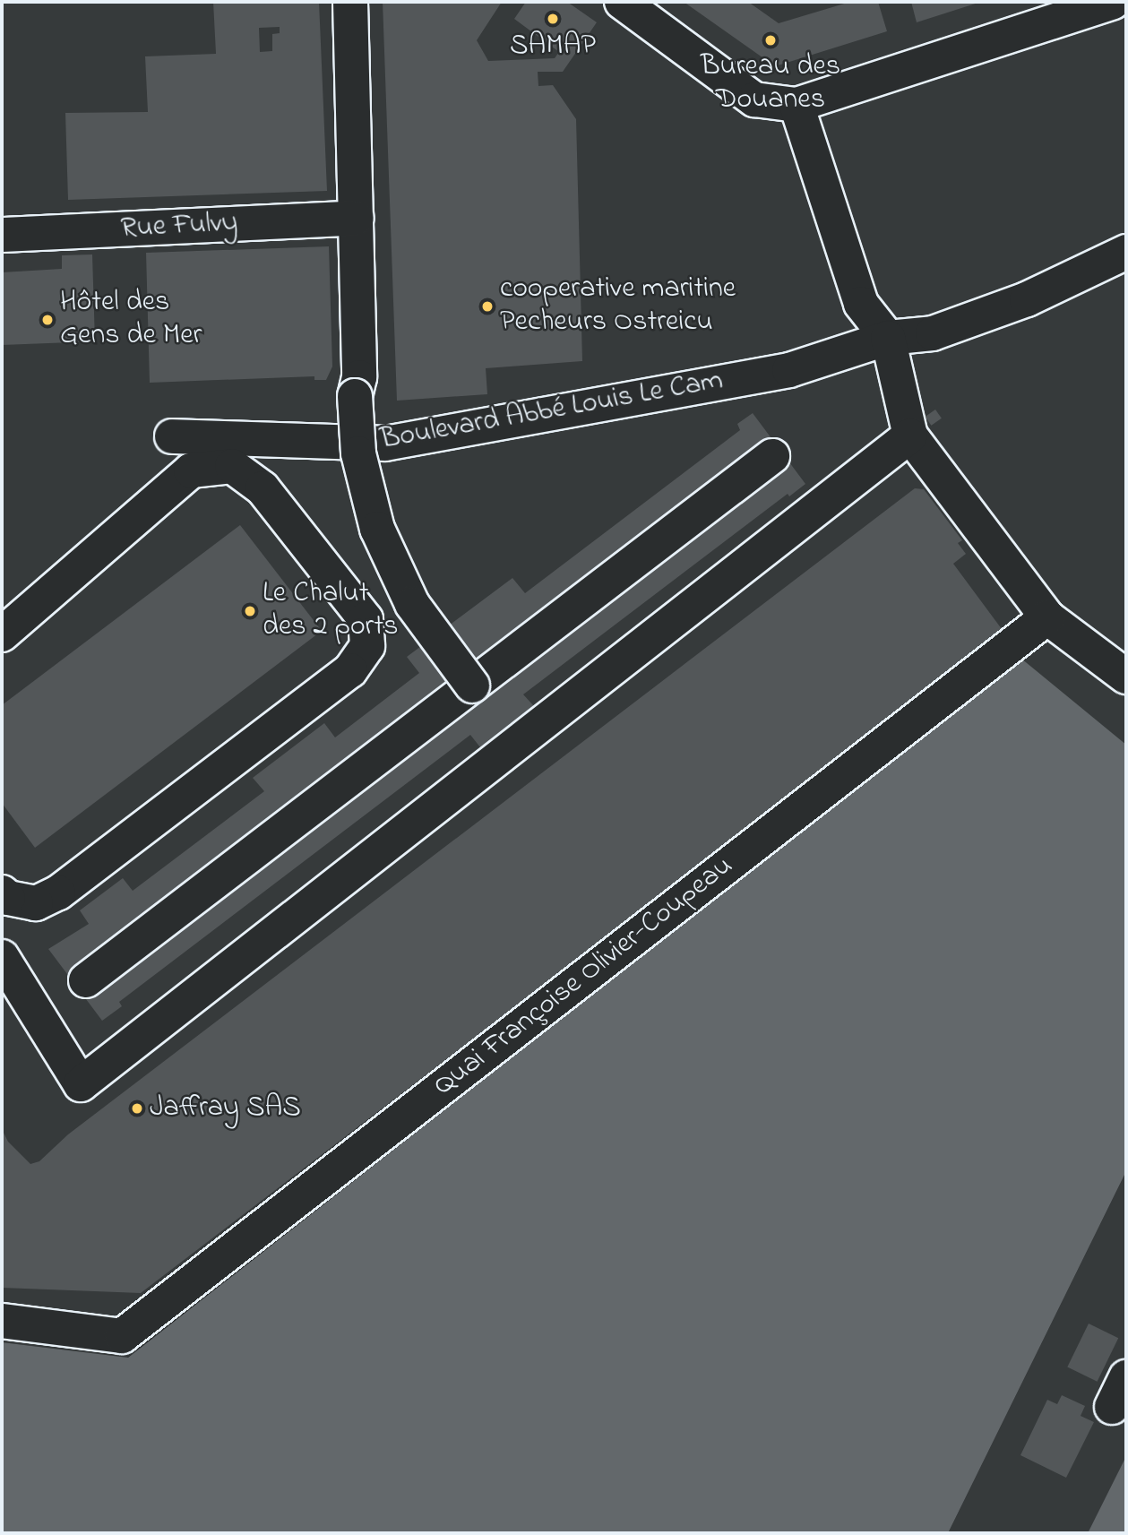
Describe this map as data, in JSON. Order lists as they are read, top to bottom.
{
  "streets": {
    "street": ["Rue Fulvy", "Boulevard Abbé Louis Le Cam", "Quai Françoise Olivier-Coupeau"]
  },
  "places": [
    "SAMAP",
    "Bureau des Douanes",
    "cooperative maritine Pecheurs Ostreicu",
    "Hôtel des Gens de Mer",
    "Le Chalut des 2 ports",
    "Jaffray SAS"
  ]
}
